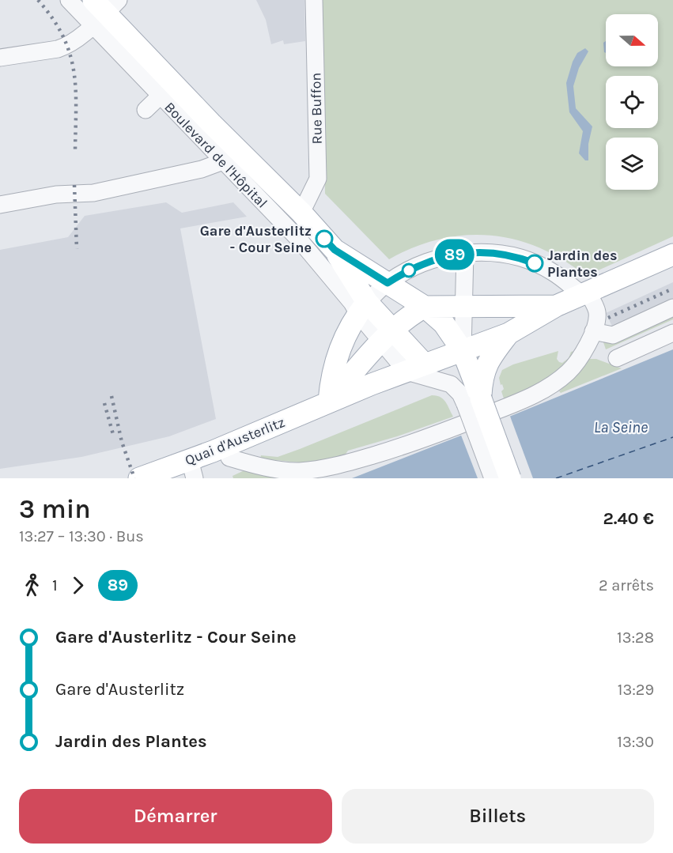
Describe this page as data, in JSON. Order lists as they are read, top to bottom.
{
  "streets": {
    "main road": ["Boulevard de l'Hôpital", "Quai d'Austerlitz"],
    "street": ["Rue Buffon"]
  },
  "crossings": [
    ["Rue Buffon", "Boulevard de l'Hôpital"],
    ["Boulevard de l'Hôpital", "Quai d'Austerlitz"]
  ],
  "water": ["La Seine"],
  "places": ["Gare d'Austerlitz - Cour Seine", "Jardin des Plantes"],
  "lines": ["bus line 89"],
  "north": "right",
  "page": {
    "on_map": "89",
    "heading": ["3 min", "13:27 – 13:30 · Bus", "2.40 €"],
    "legs": ["1", "89", "2 arrêts"],
    "list": [
      {
        "name": "Gare d'Austerlitz - Cour Seine",
        "value": "13:28"
      },
      {
        "name": "Gare d'Austerlitz",
        "value": "13:29"
      },
      {
        "name": "Jardin des Plantes",
        "value": "13:30"
      }
    ],
    "buttons": ["Démarrer", "Billets"]
  }
}
